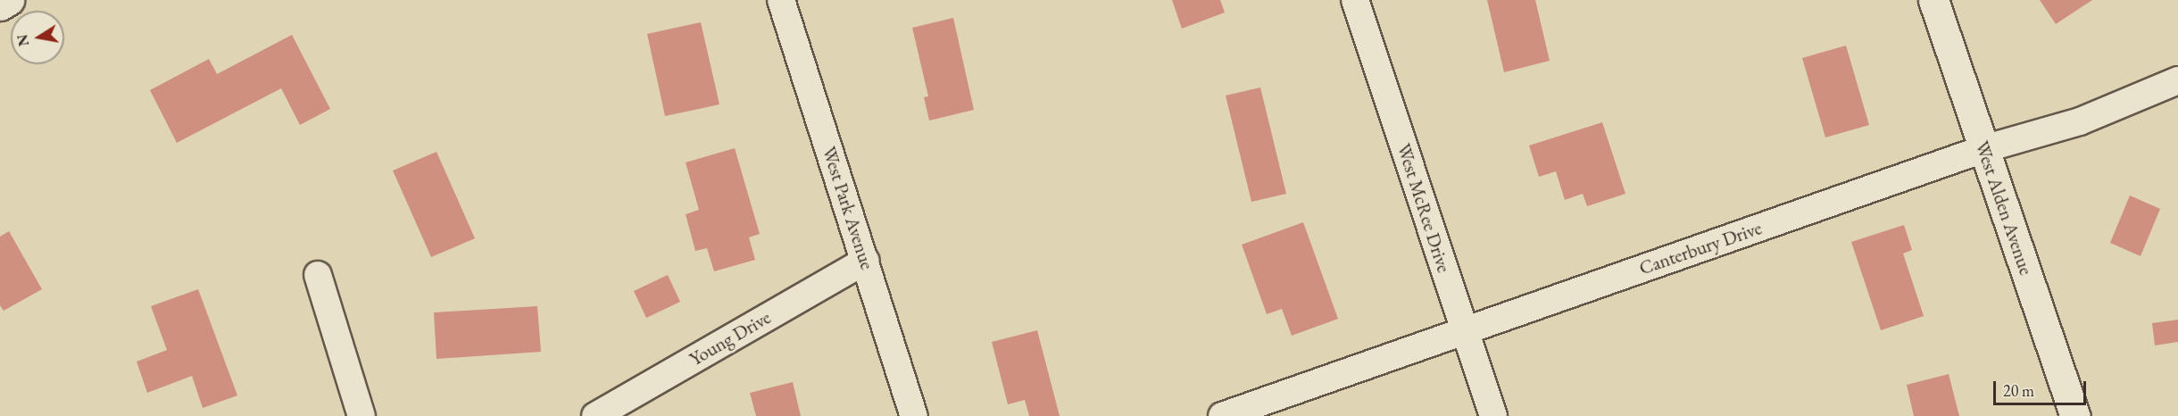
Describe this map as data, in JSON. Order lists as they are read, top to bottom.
{
  "streets": {
    "street": [
      "West Park Avenue",
      "West McRee Drive",
      "West Alden Avenue",
      "Canterbury Drive",
      "Young Drive"
    ]
  },
  "crossings": [
    ["West Park Avenue", "Young Drive"],
    ["West McRee Drive", "Canterbury Drive"],
    ["West Alden Avenue", "Canterbury Drive"]
  ],
  "scale_bar": "20 m",
  "north": "left"
}
